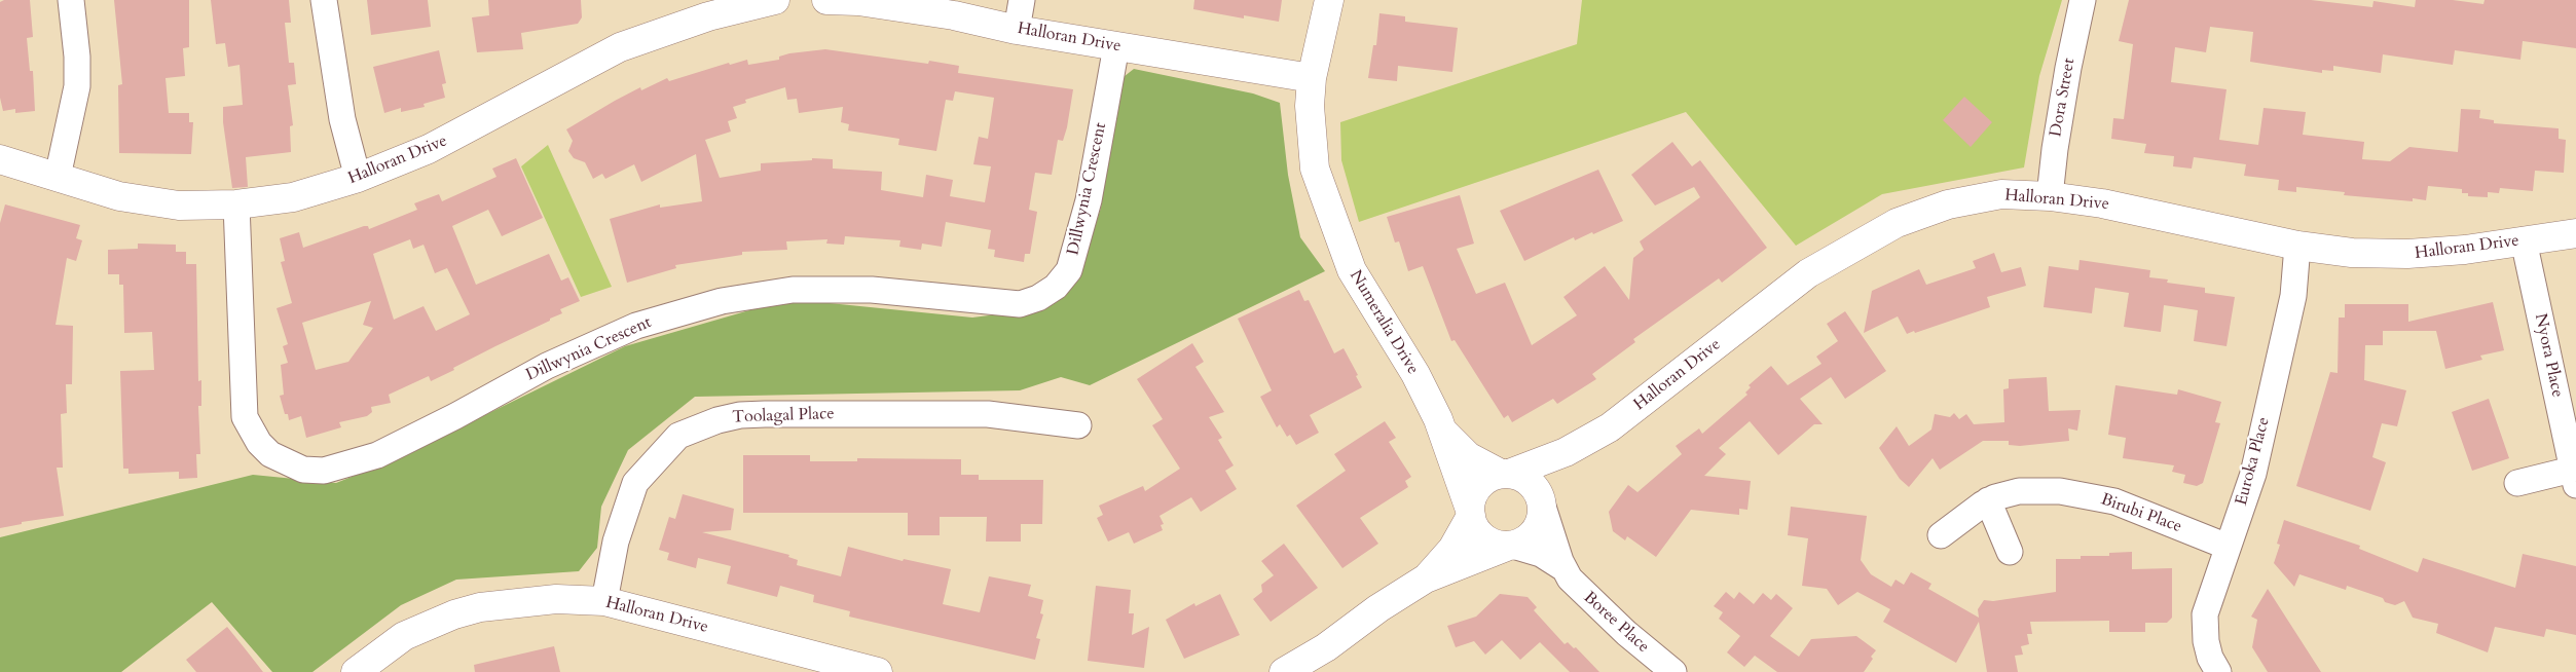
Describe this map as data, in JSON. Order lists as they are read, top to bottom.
{
  "streets": {
    "street": [
      "Halloran Drive",
      "Dora Street",
      "Dillwynia Crescent",
      "Numeralia Drive",
      "Nyora Place",
      "Toolagal Place",
      "Euroka Place",
      "Birubi Place",
      "Boree Place"
    ]
  },
  "crossings": [
    ["Halloran Drive", "Dora Street"],
    ["Halloran Drive", "Dillwynia Crescent"],
    ["Halloran Drive", "Numeralia Drive"],
    ["Halloran Drive", "Nyora Place"],
    ["Halloran Drive", "Toolagal Place"],
    ["Halloran Drive", "Euroka Place"],
    ["Halloran Drive", "Boree Place"],
    ["Numeralia Drive", "Boree Place"],
    ["Euroka Place", "Birubi Place"]
  ]
}
